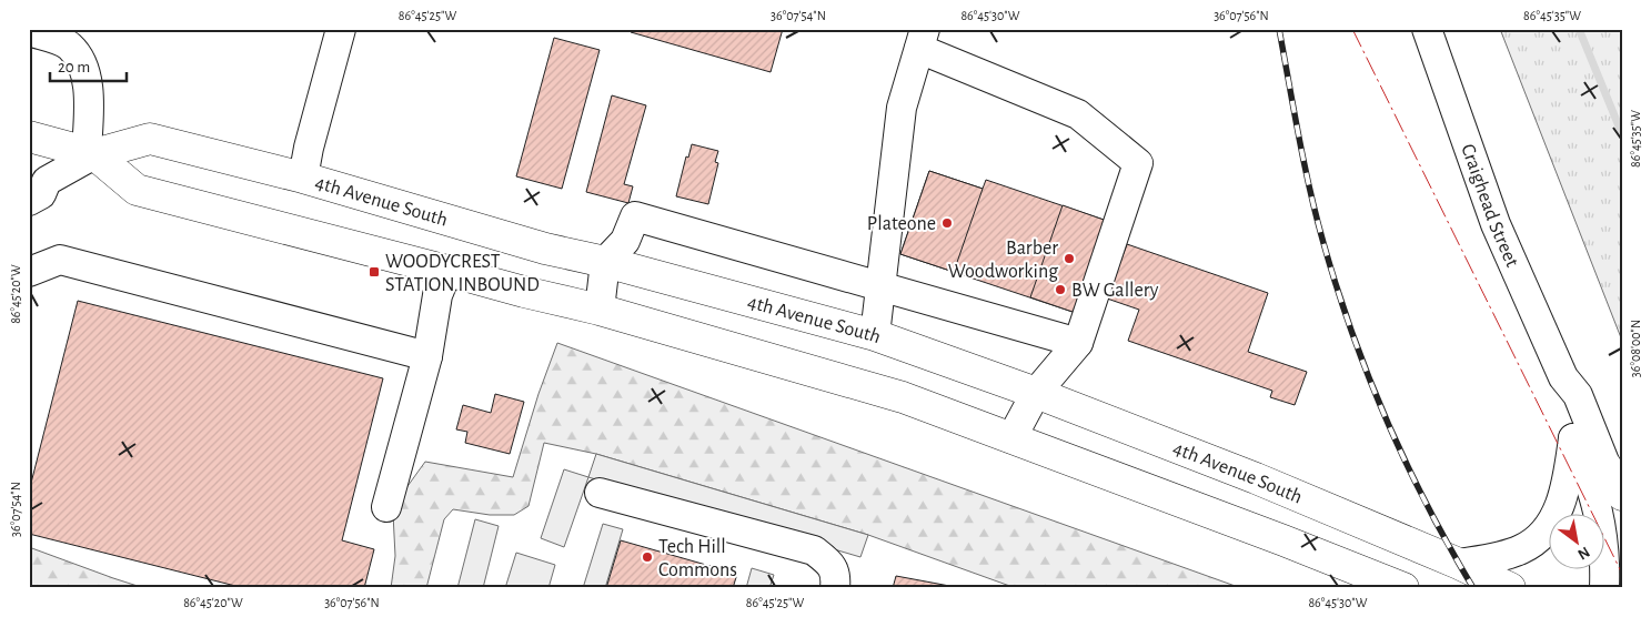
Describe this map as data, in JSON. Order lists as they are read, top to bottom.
{
  "streets": {
    "main road": ["4th Avenue South"],
    "street": ["Craighead Street"]
  },
  "places": {
    "other": [
      "Plateone",
      "Barber Woodworking",
      "BW Gallery",
      "Tech Hill Commons"
    ],
    "transit": ["WOODYCREST STATION INBOUND"]
  },
  "scale_bar": "20 m",
  "north": "bottom right",
  "coordinates": [
    "86°45'25\"W",
    "36°07'54\"N",
    "86°45'30\"W",
    "36°07'56\"N",
    "86°45'35\"W",
    "86°45'20\"W",
    "36°08'00\"N"
  ]
}
